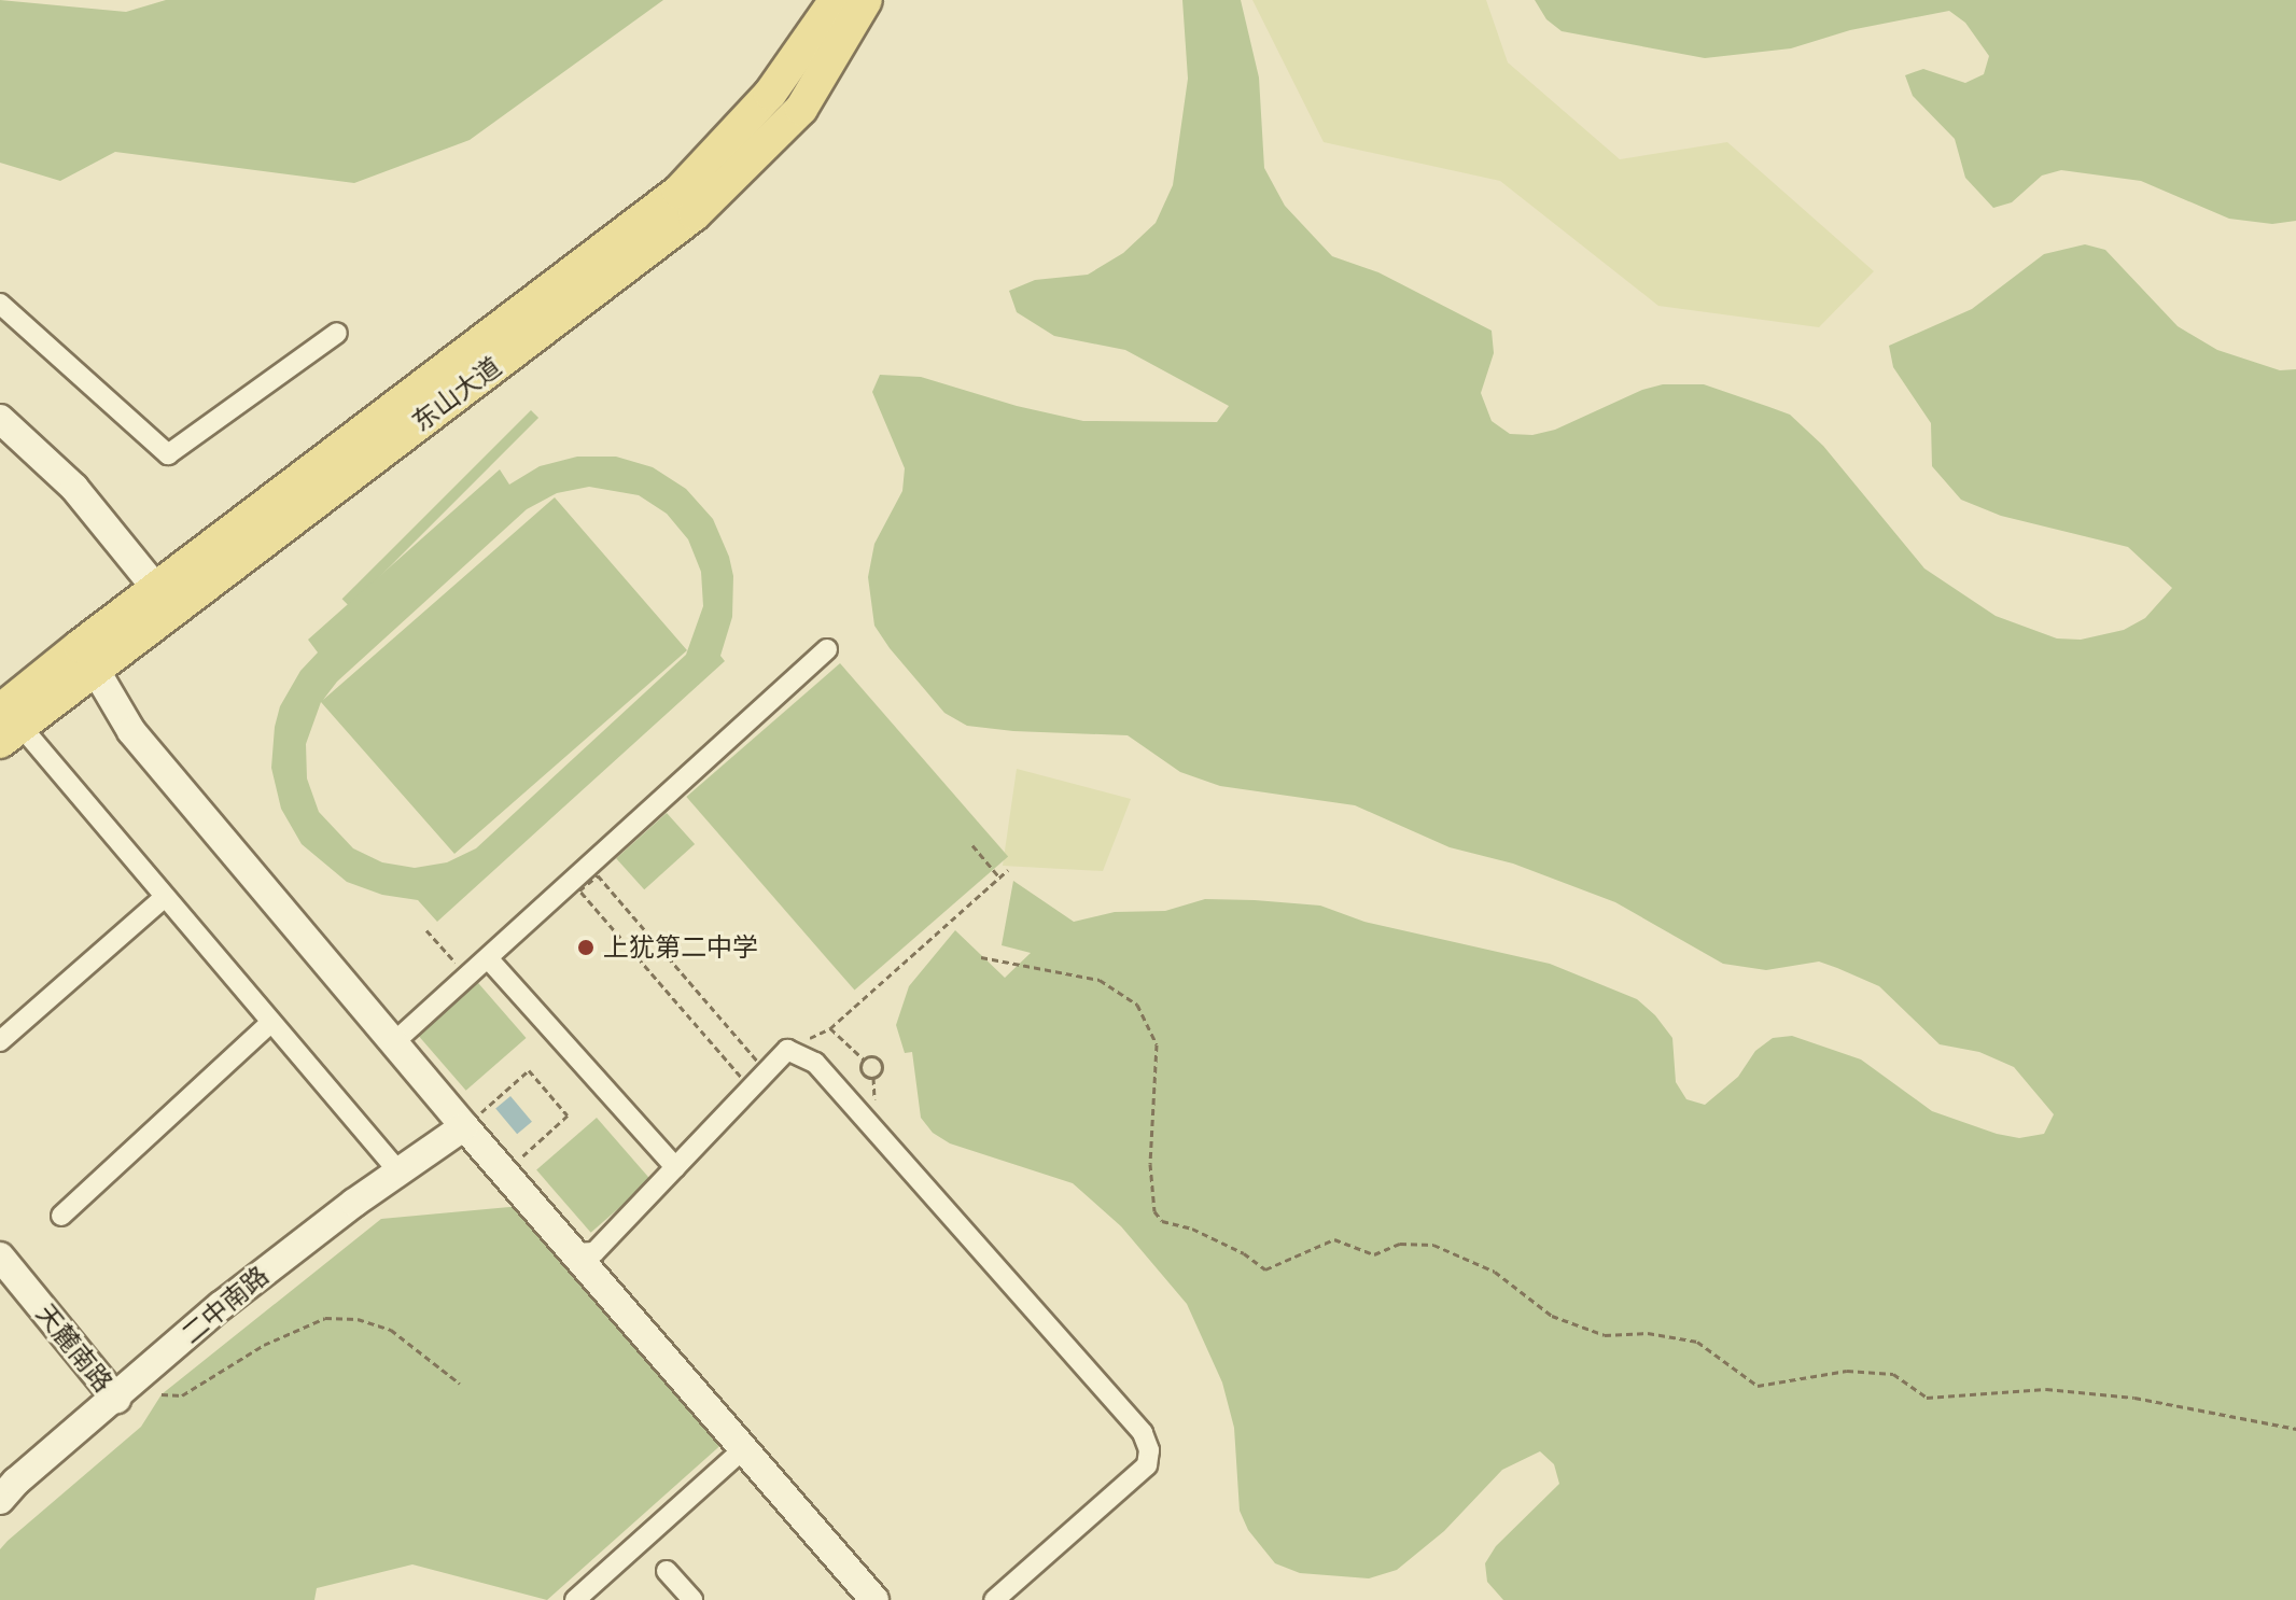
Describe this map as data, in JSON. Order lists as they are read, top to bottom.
{
  "streets": {
    "main road": ["东山大道"],
    "street": ["二中南路", "天麓南路"]
  },
  "crossings": [
    ["二中南路", "天麓南路"]
  ],
  "places": ["上犹第二中学"]
}
